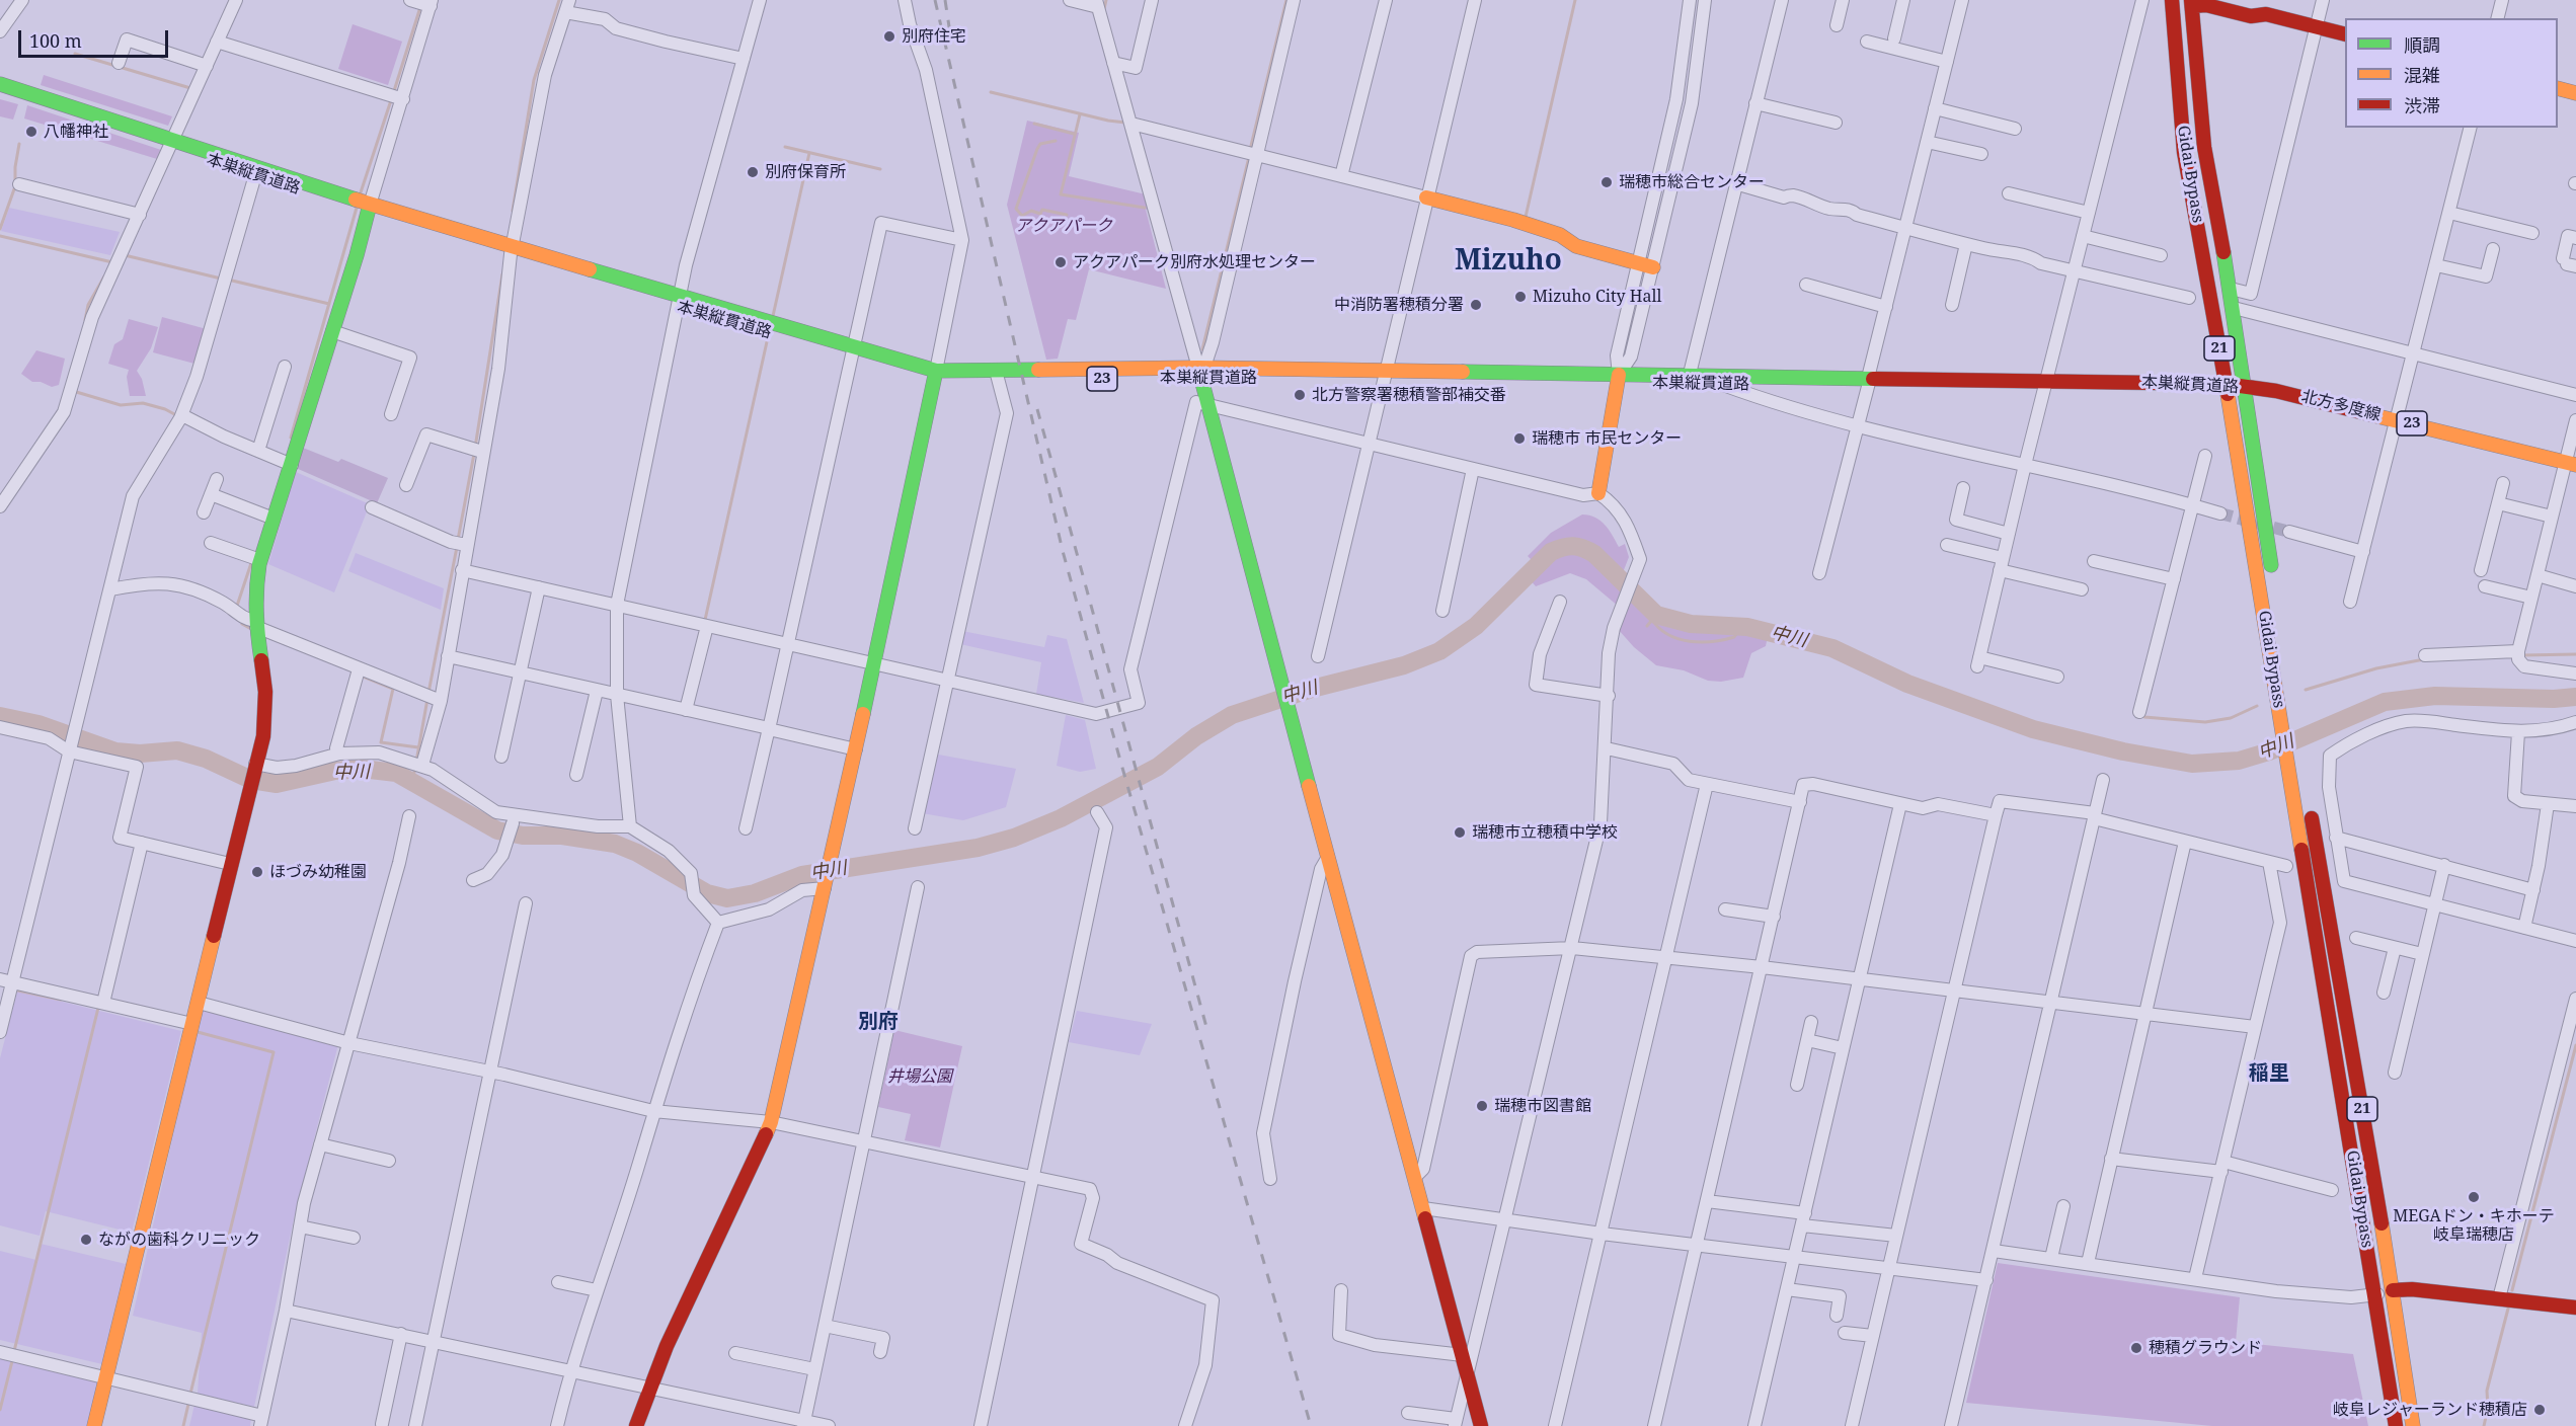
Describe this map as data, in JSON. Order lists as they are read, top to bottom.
{
  "streets": {
    "main road": [
      "本巣縦貫道路",
      "Gidai Bypass",
      "21",
      "23",
      "北方多度線"
    ]
  },
  "crossings": [
    ["本巣縦貫道路", "Gidai Bypass"],
    ["本巣縦貫道路", "北方多度線"],
    ["Gidai Bypass", "北方多度線"]
  ],
  "districts": ["Mizuho", "別府", "稲里"],
  "water": ["中川"],
  "parks": ["アクアパーク", "井場公園"],
  "places": [
    "別府住宅",
    "八幡神社",
    "別府保育所",
    "瑞穂市総合センター",
    "アクアパーク別府水処理センター",
    "Mizuho City Hall",
    "中消防署穂積分署",
    "北方警察署穂積警部補交番",
    "瑞穂市 市民センター",
    "瑞穂市立穂積中学校",
    "ほづみ幼稚園",
    "瑞穂市図書館",
    "MEGAドン・キホーテ 岐阜瑞穂店",
    "ながの歯科クリニック",
    "穂積グラウンド",
    "岐阜レジャーランド穂積店"
  ],
  "legend": ["順調", "混雑", "渋滞"],
  "scale_bar": "100 m"
}
